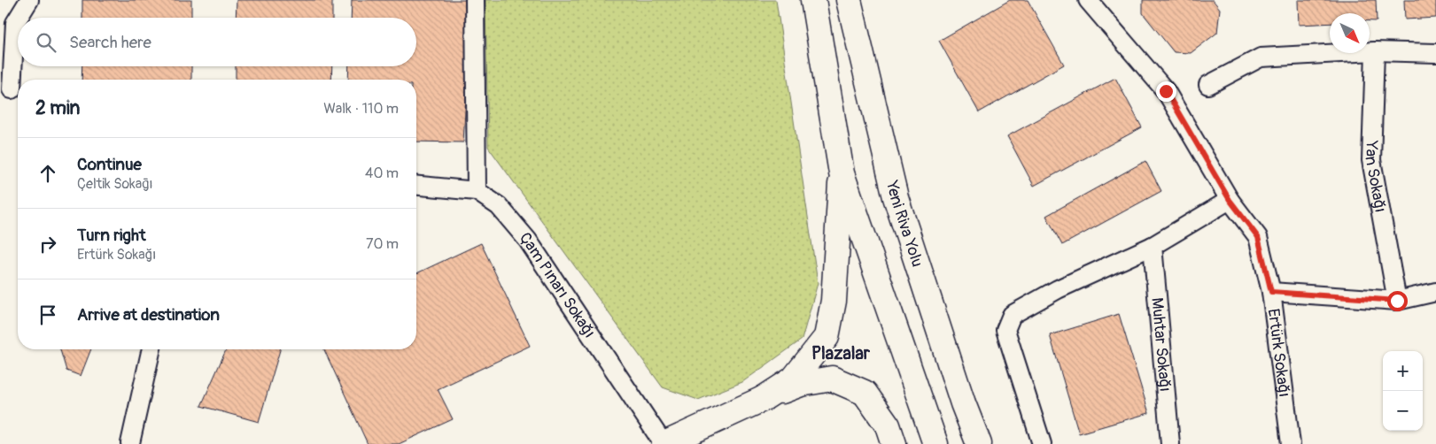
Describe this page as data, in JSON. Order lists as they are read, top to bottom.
{
  "streets": {
    "main road": ["Yeni Riva Yolu"],
    "street": [
      "Yan Sokağı",
      "Çam Pınarı Sokağı",
      "Muhtar Sokağı",
      "Ertürk Sokağı"
    ]
  },
  "districts": ["Plazalar"],
  "north": "bottom right",
  "page": {
    "search": "Search here",
    "heading": ["2 min", "Walk · 110 m"],
    "list": [
      ["Continue", "Çeltik Sokaḡı", "40 m"],
      ["Turn right", "Ertürk Sokağı", "70 m"],
      "Arrive at destination"
    ],
    "map_buttons": ["+", "−"]
  }
}
